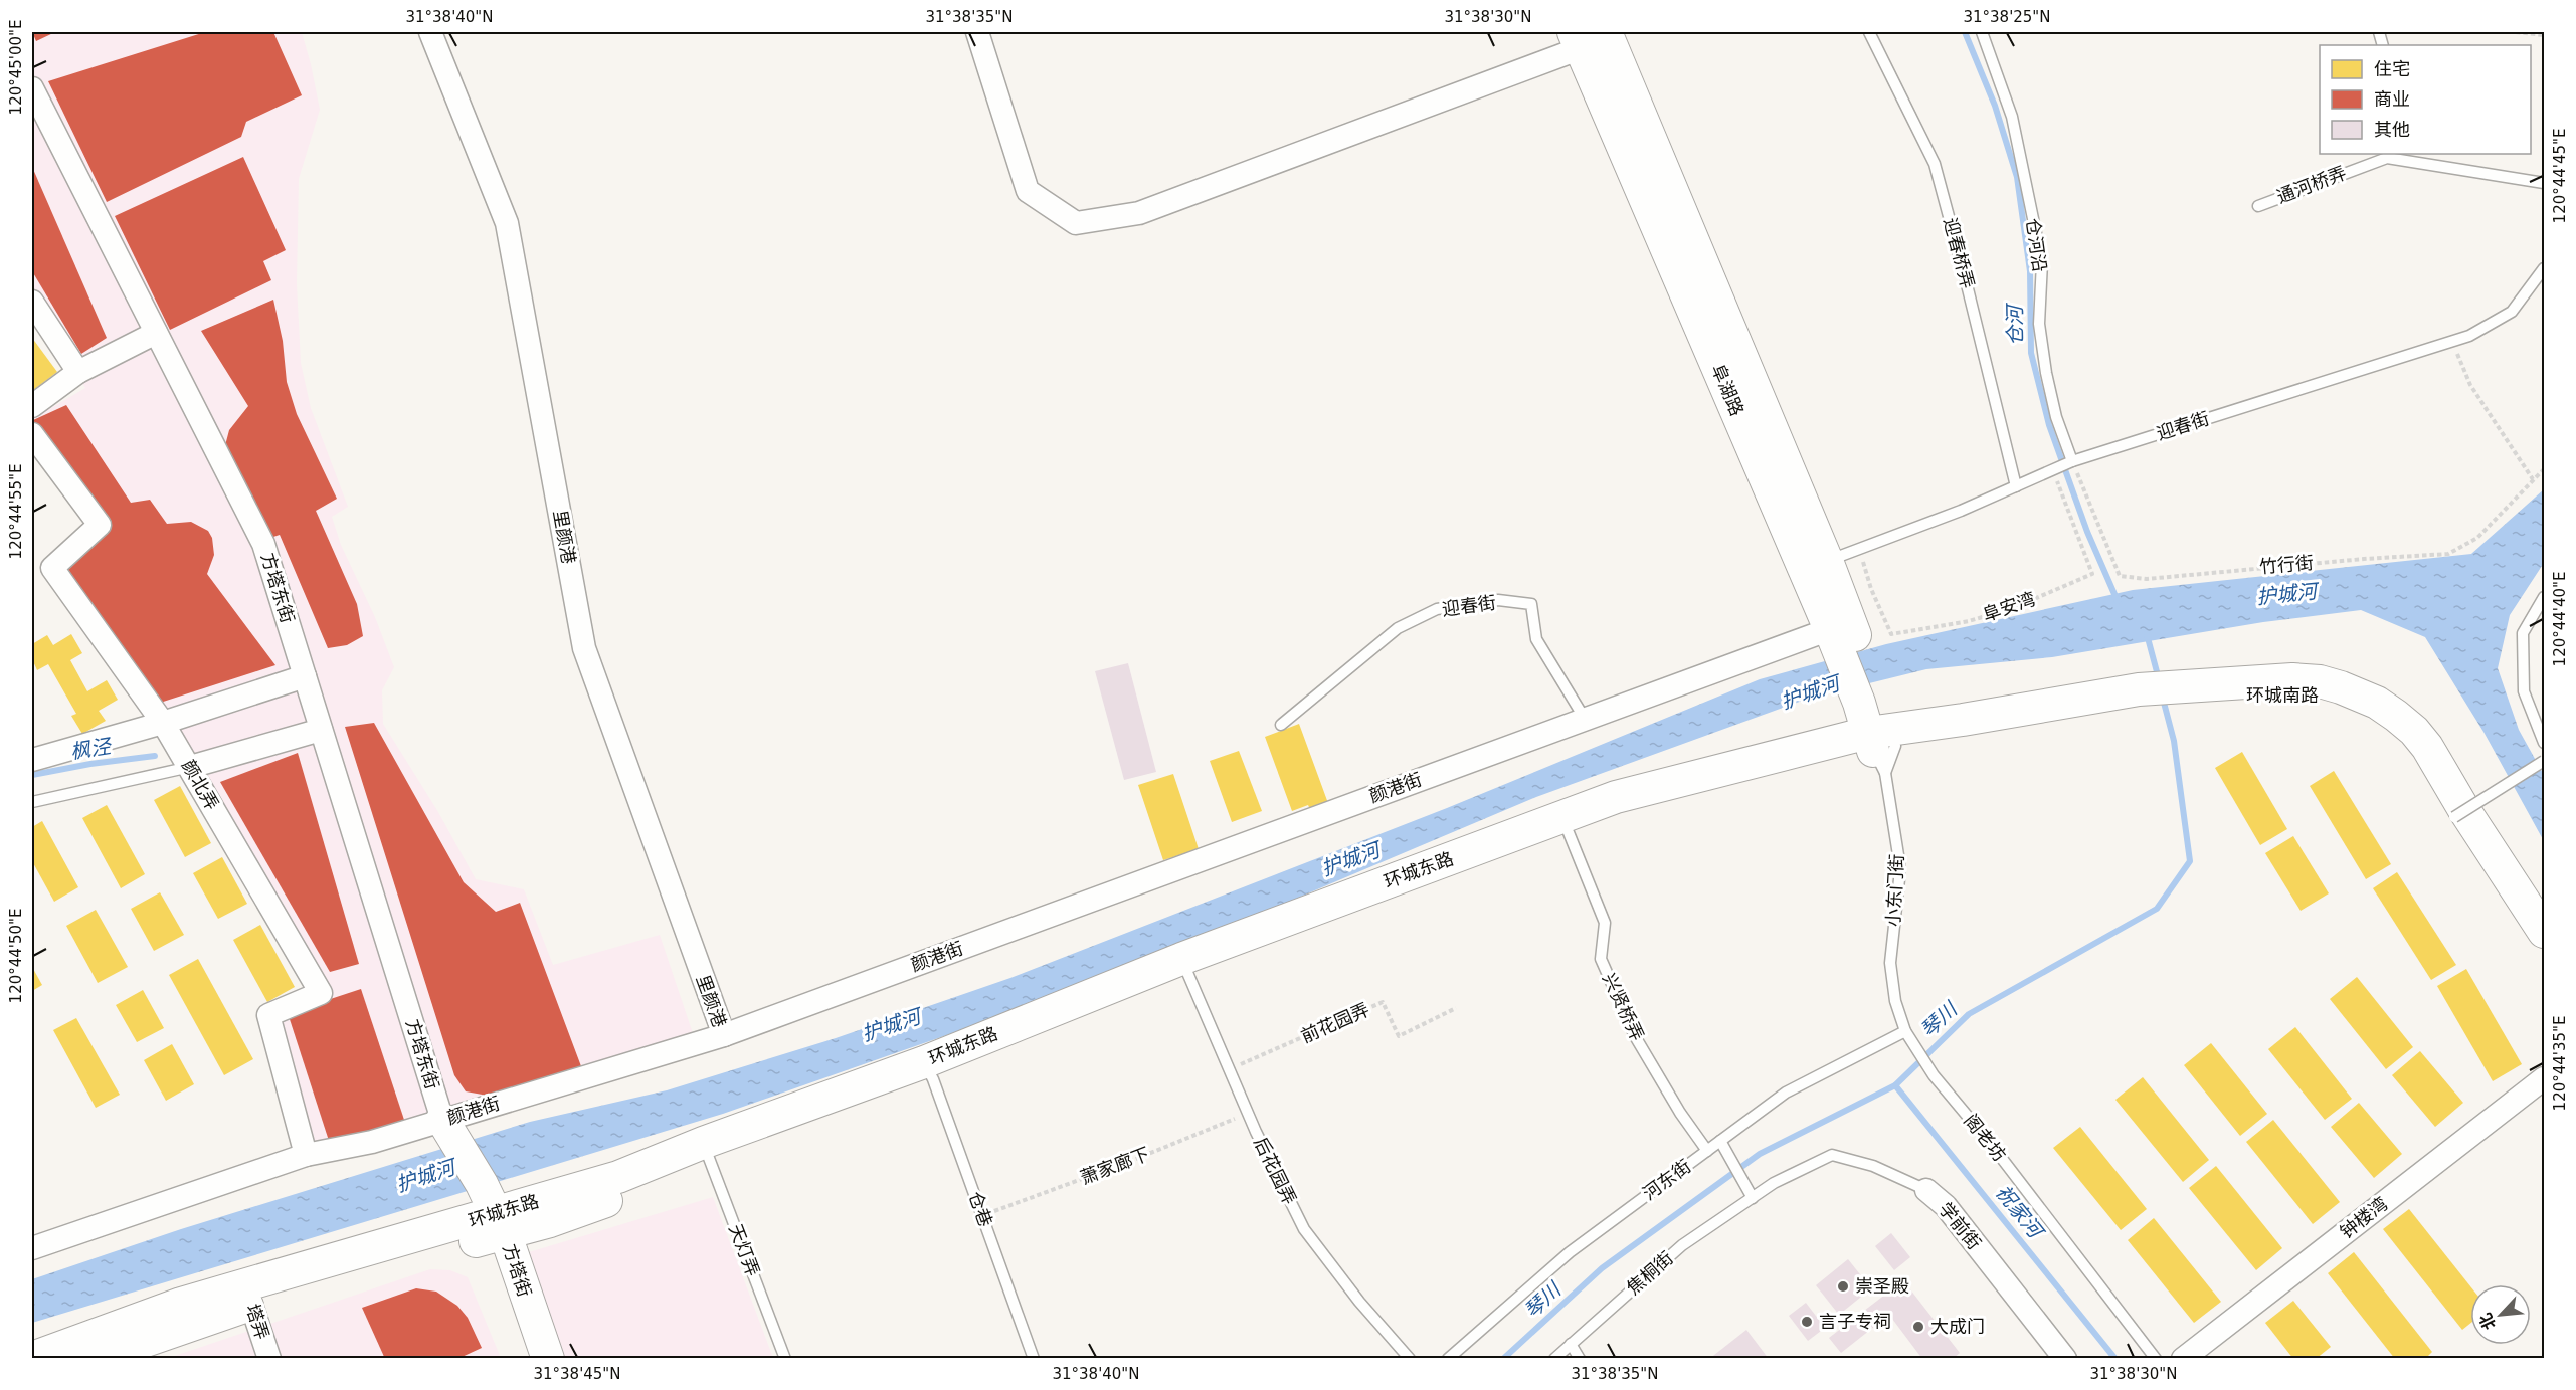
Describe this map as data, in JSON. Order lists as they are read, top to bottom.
{
  "streets": {
    "main road": [
      "阜湖路",
      "环城南路",
      "环城东路",
      "方塔街"
    ],
    "street": [
      "里颜港",
      "方塔东街",
      "颜北弄",
      "颜港街",
      "钟楼湾",
      "学前街",
      "塔弄"
    ],
    "lane": [
      "通河桥弄",
      "仓河沿",
      "迎春桥弄",
      "迎春街",
      "小东门街",
      "兴贤桥弄",
      "阁老坊",
      "后花园弄",
      "河东街",
      "仓巷",
      "天灯弄",
      "焦桐街"
    ],
    "path": [
      "竹行街",
      "阜安湾",
      "前花园弄",
      "萧家廊下"
    ]
  },
  "crossings": [
    ["仓河沿", "迎春街"],
    ["仓河沿", "竹行街"],
    ["迎春桥弄", "迎春街"],
    ["阜湖路", "迎春街"],
    ["阜湖路", "环城南路"],
    ["阜湖路", "颜港街"],
    ["阜湖路", "环城东路"],
    ["阜湖路", "小东门街"],
    ["迎春街", "竹行街"],
    ["迎春街", "阜安湾"],
    ["迎春街", "颜港街"],
    ["里颜港", "颜港街"],
    ["方塔东街", "颜港街"],
    ["方塔东街", "方塔街"],
    ["环城南路", "环城东路"],
    ["环城南路", "小东门街"],
    ["颜北弄", "颜港街"],
    ["颜港街", "方塔街"],
    ["环城东路", "小东门街"],
    ["环城东路", "兴贤桥弄"],
    ["环城东路", "后花园弄"],
    ["环城东路", "仓巷"],
    ["环城东路", "天灯弄"],
    ["环城东路", "方塔街"],
    ["环城东路", "塔弄"],
    ["小东门街", "阁老坊"],
    ["小东门街", "河东街"],
    ["兴贤桥弄", "河东街"],
    ["前花园弄", "后花园弄"],
    ["阁老坊", "河东街"],
    ["萧家廊下", "后花园弄"],
    ["萧家廊下", "仓巷"],
    ["学前街", "焦桐街"]
  ],
  "water": [
    "仓河",
    "护城河",
    "枫泾",
    "琴川",
    "祝家河"
  ],
  "places": ["崇圣殿", "言子专祠", "大成门"],
  "legend": ["住宅", "商业", "其他"],
  "north": "bottom left",
  "coordinates": [
    "31°38'40\"N",
    "31°38'35\"N",
    "31°38'30\"N",
    "31°38'25\"N",
    "120°45'00\"E",
    "120°44'45\"E",
    "120°44'55\"E",
    "120°44'40\"E",
    "120°44'50\"E",
    "120°44'35\"E",
    "31°38'45\"N"
  ]
}
